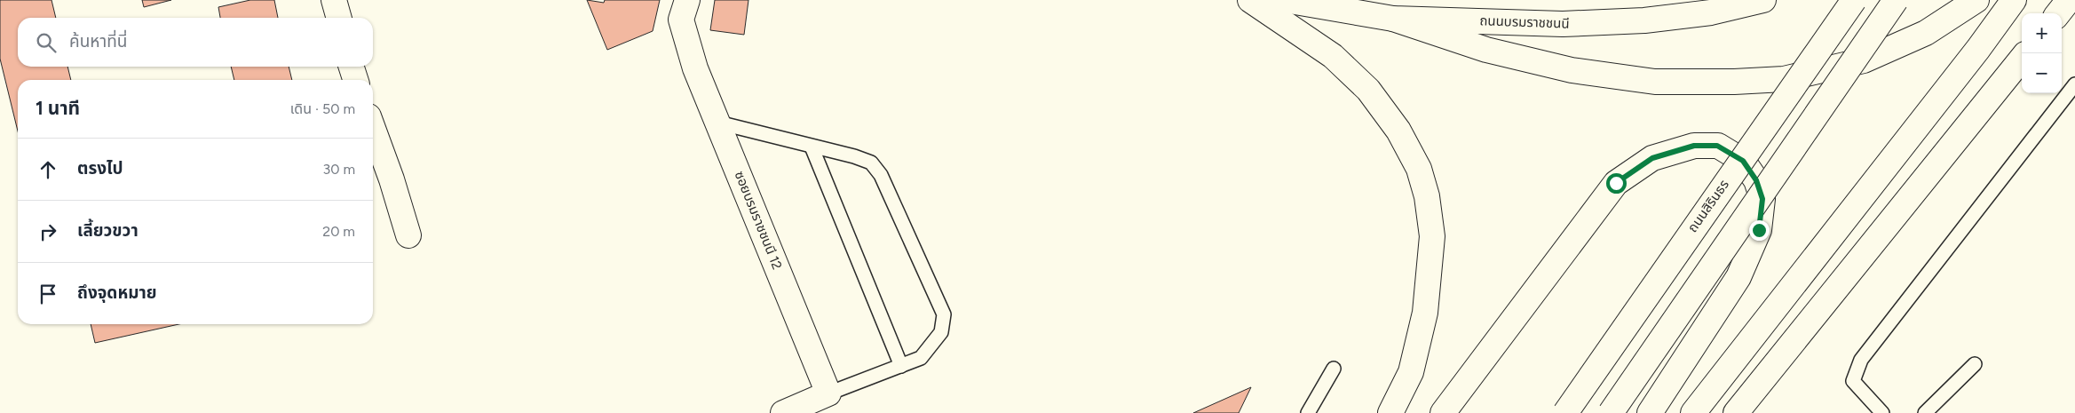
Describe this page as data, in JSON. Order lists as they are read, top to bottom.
{
  "streets": {
    "main road": ["ถนนบรมราชชนนี", "ถนนสิรินธร", "ซอยบรมราชชนนี 12"]
  },
  "page": {
    "map_buttons": ["+", "−"],
    "search": "ค้นหาที่นี่",
    "heading": ["1 นาที", "เดิน · 50 m"],
    "list": [
      ["ตรงไป", "30 m"],
      ["เลี้ยวขวา", "20 m"],
      "ถึงจุดหมาย"
    ]
  }
}
